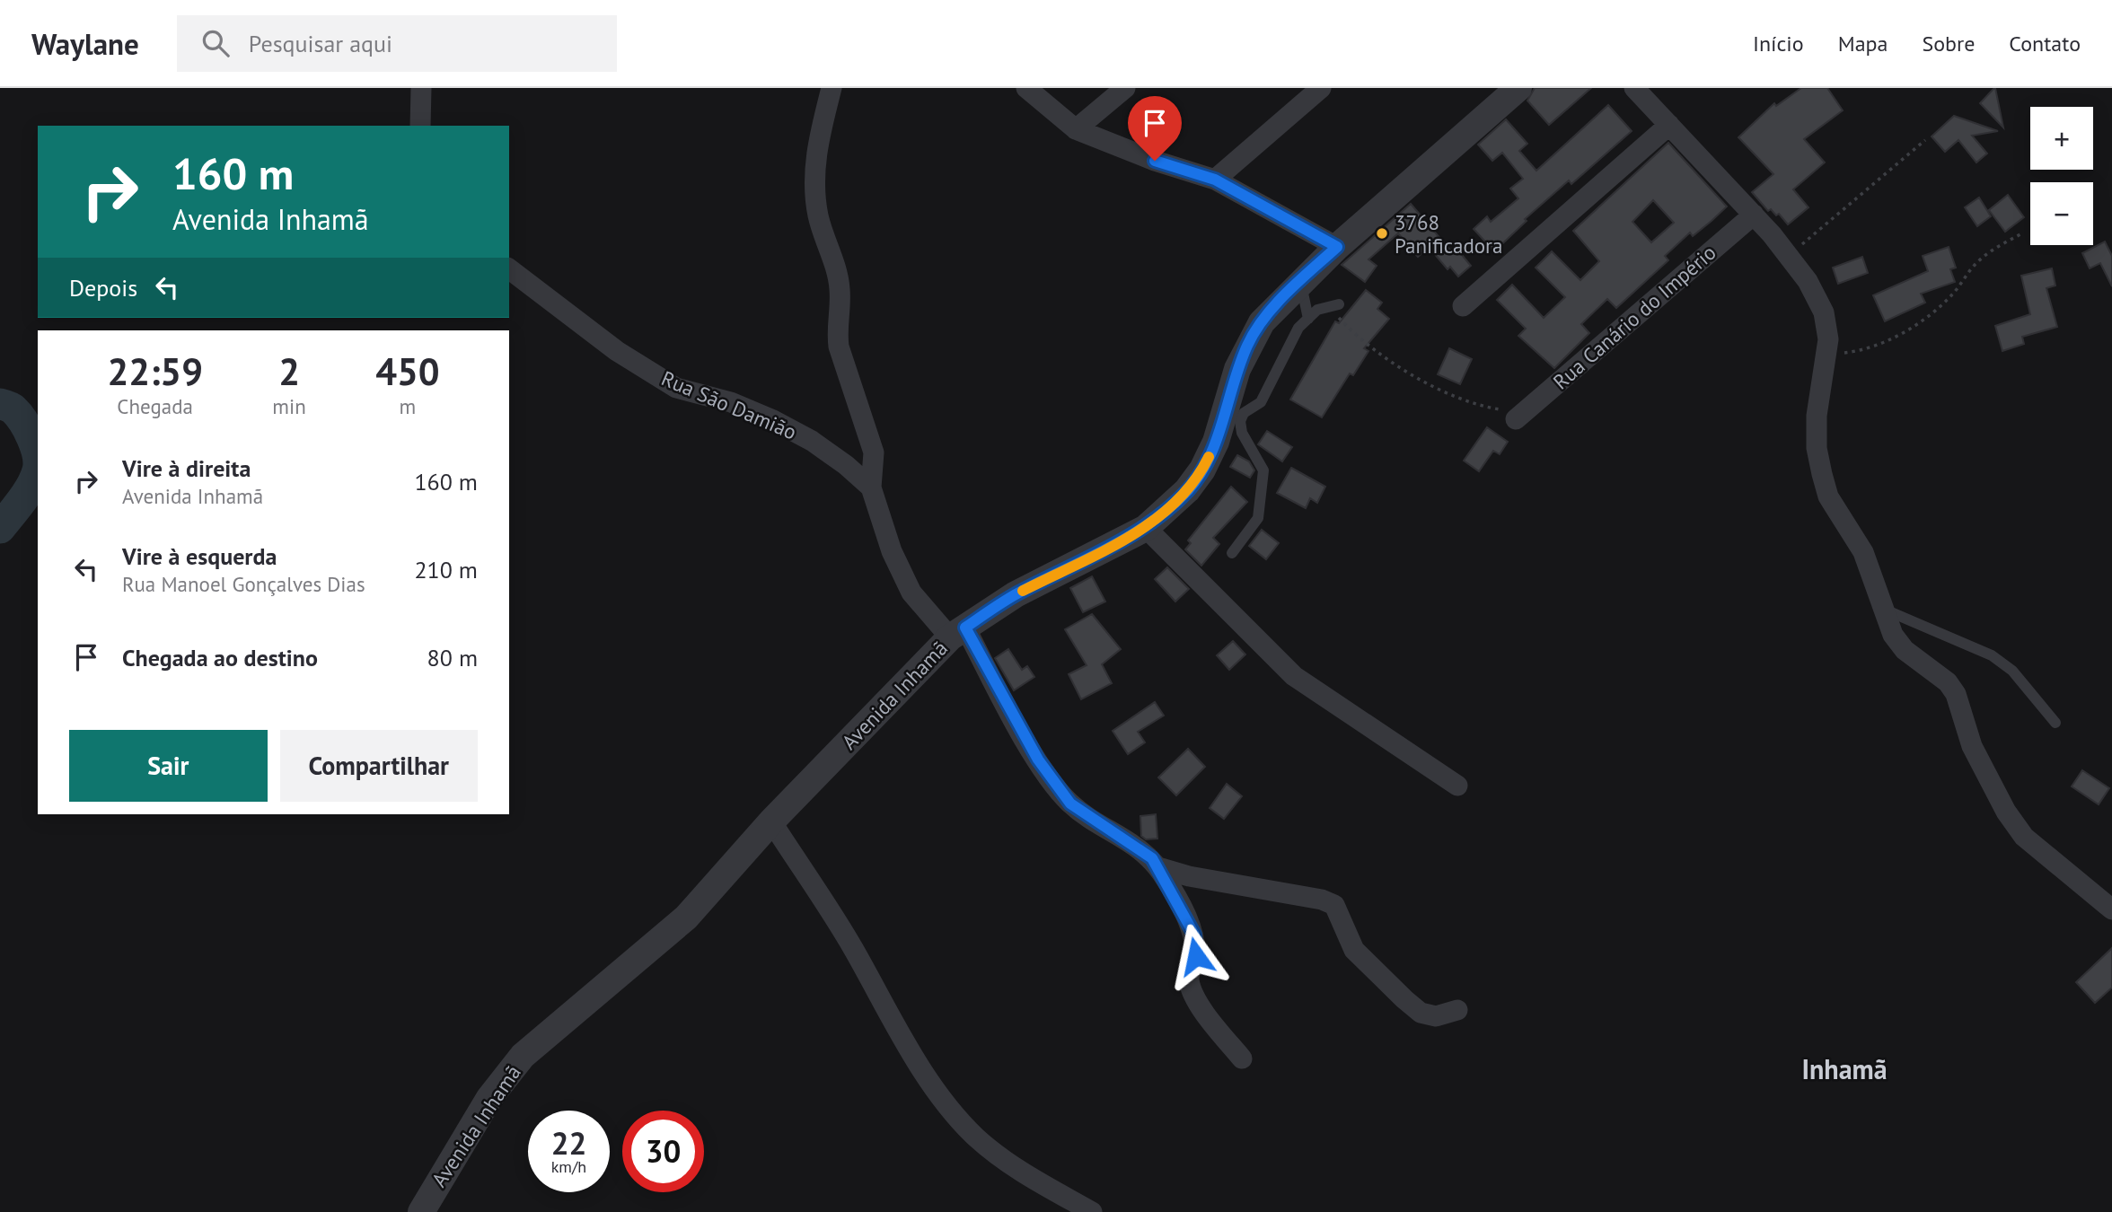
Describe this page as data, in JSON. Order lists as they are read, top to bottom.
{
  "streets": {
    "street": ["Rua Canário do Império", "Rua São Damião", "Avenida Inhamã"]
  },
  "districts": ["Inhamã"],
  "places": ["3768 Panificadora"],
  "page": {
    "header": "Waylane",
    "search": "Pesquisar aqui",
    "nav": [
      "Início",
      "Mapa",
      "Sobre",
      "Contato"
    ],
    "map_buttons": ["+", "−"],
    "turn": ["160 m", "Avenida Inhamã"],
    "then": "Depois",
    "eta": [
      "22:59",
      "Chegada",
      "2",
      "min",
      "450",
      "m"
    ],
    "list": [
      {
        "name": "Vire à direita",
        "note": "Avenida Inhamã",
        "value": "160 m"
      },
      {
        "name": "Vire à esquerda",
        "note": "Rua Manoel Gonçalves Dias",
        "value": "210 m"
      },
      {
        "name": "Chegada ao destino",
        "value": "80 m"
      }
    ],
    "buttons": ["Sair", "Compartilhar"],
    "speed": "22 km/h",
    "limit": "30"
  }
}
